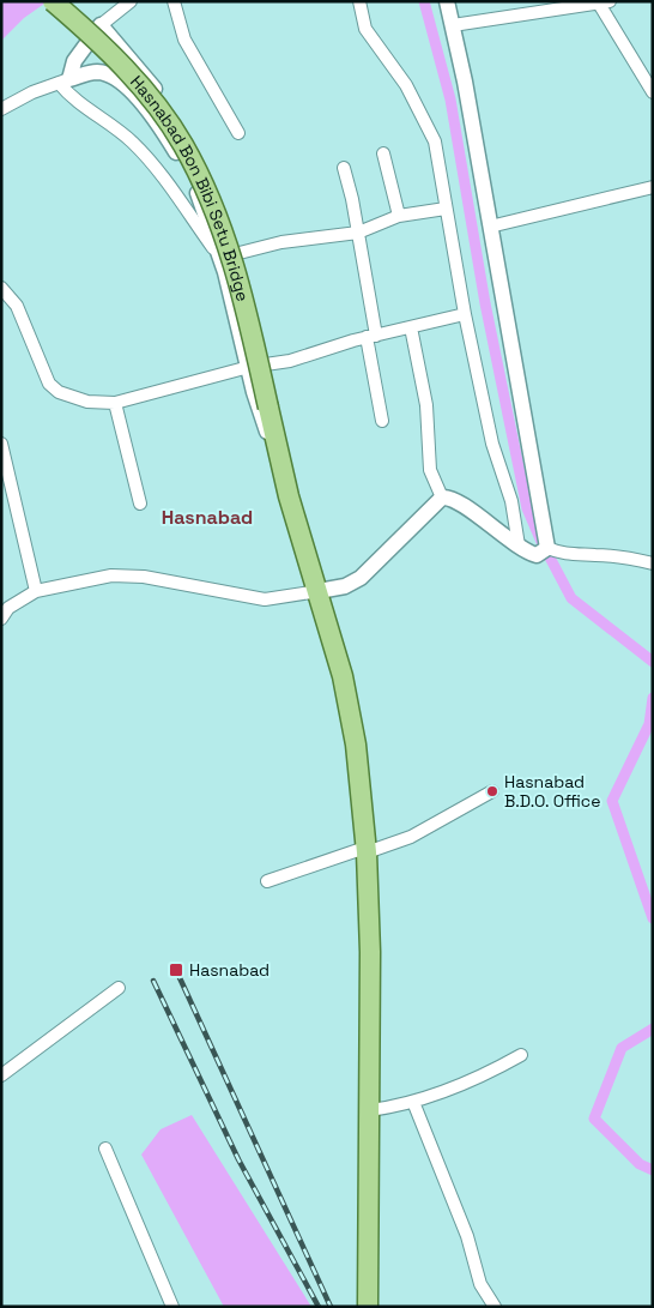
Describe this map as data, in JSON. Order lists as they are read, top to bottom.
{
  "streets": {
    "main road": ["Hasnabad Bon Bibi Setu Bridge"]
  },
  "districts": ["Hasnabad"],
  "places": {
    "other": ["Hasnabad B.D.O. Office"],
    "transit": ["Hasnabad"]
  }
}
